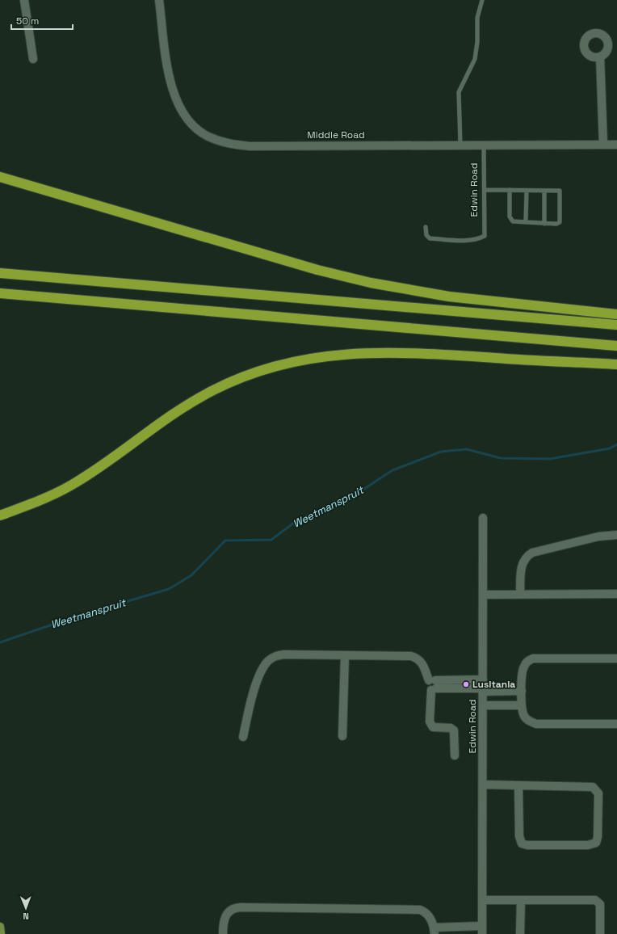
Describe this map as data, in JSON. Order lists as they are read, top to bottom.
{
  "streets": {
    "street": ["Middle Road", "Edwin Road"]
  },
  "crossings": [
    ["Middle Road", "Edwin Road"]
  ],
  "water": ["Weetmanspruit"],
  "places": ["Lusitania"],
  "scale_bar": "50 m",
  "north": "bottom"
}
